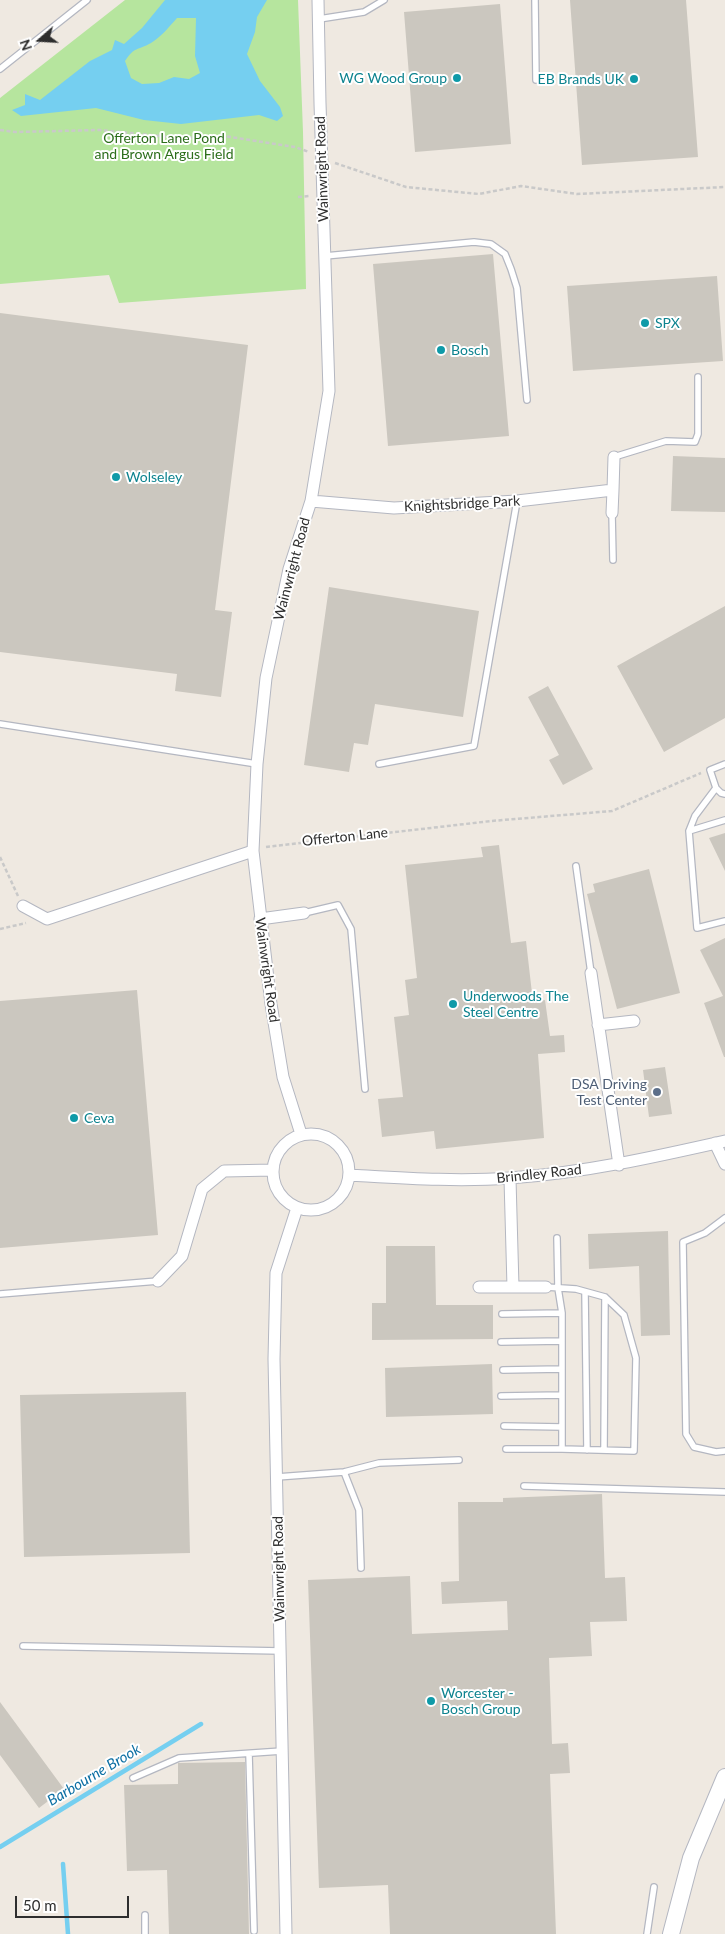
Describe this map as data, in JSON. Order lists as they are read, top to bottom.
{
  "streets": {
    "street": ["Wainwright Road", "Knightsbridge Park", "Brindley Road"],
    "path": ["Offerton Lane"]
  },
  "crossings": [
    ["Wainwright Road", "Knightsbridge Park"],
    ["Wainwright Road", "Offerton Lane"],
    ["Wainwright Road", "Brindley Road"]
  ],
  "water": ["Barbourne Brook"],
  "parks": ["Offerton Lane Pond and Brown Argus Field"],
  "places": [
    "WG Wood Group",
    "EB Brands UK",
    "SPX",
    "Bosch",
    "Wolseley",
    "Underwoods The Steel Centre",
    "DSA Driving Test Center",
    "Ceva",
    "Worcester - Bosch Group"
  ],
  "scale_bar": "50 m",
  "north": "left"
}
